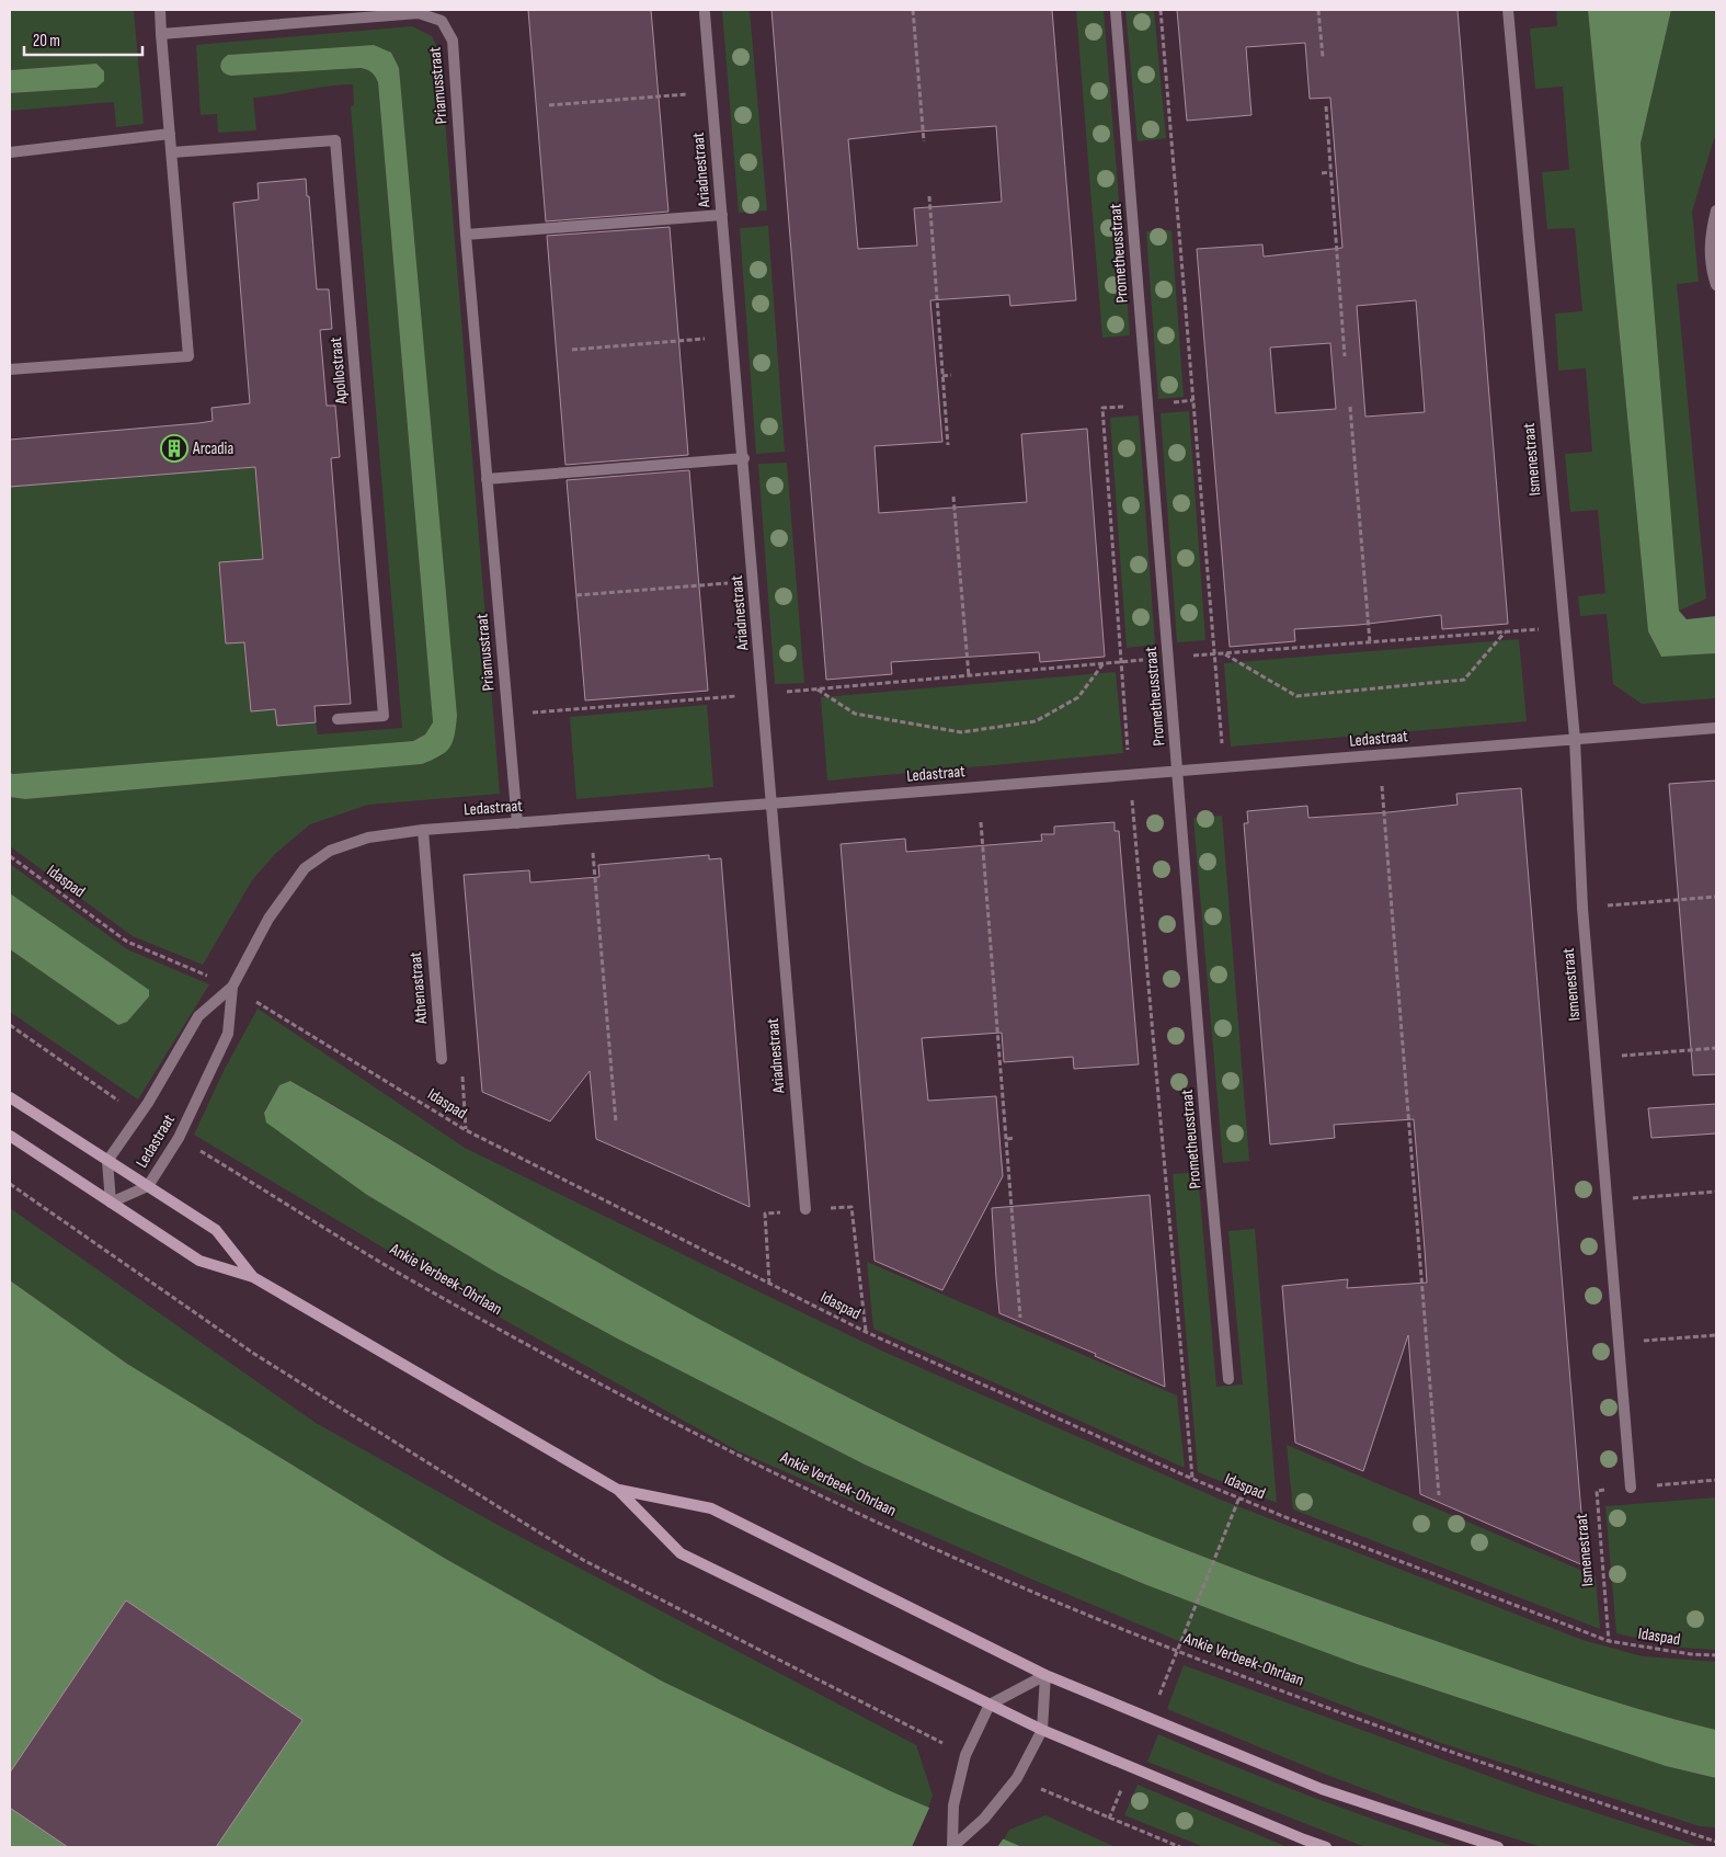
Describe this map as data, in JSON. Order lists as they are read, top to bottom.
{
  "streets": {
    "street": [
      "Priamusstraat",
      "Ariadnestraat",
      "Prometheusstraat",
      "Apollostraat",
      "Ismenestraat",
      "Ledastraat",
      "Athenastraat"
    ],
    "path": ["Idaspad", "Ankie Verbeek-Ohrlaan"]
  },
  "crossings": [
    ["Priamusstraat", "Ledastraat"],
    ["Ariadnestraat", "Ledastraat"],
    ["Prometheusstraat", "Ledastraat"],
    ["Prometheusstraat", "Idaspad"],
    ["Ismenestraat", "Ledastraat"],
    ["Ismenestraat", "Idaspad"],
    ["Ledastraat", "Idaspad"],
    ["Ledastraat", "Athenastraat"],
    ["Ledastraat", "Ankie Verbeek-Ohrlaan"]
  ],
  "places": {
    "building": ["Arcadia"]
  },
  "scale_bar": "20 m"
}
